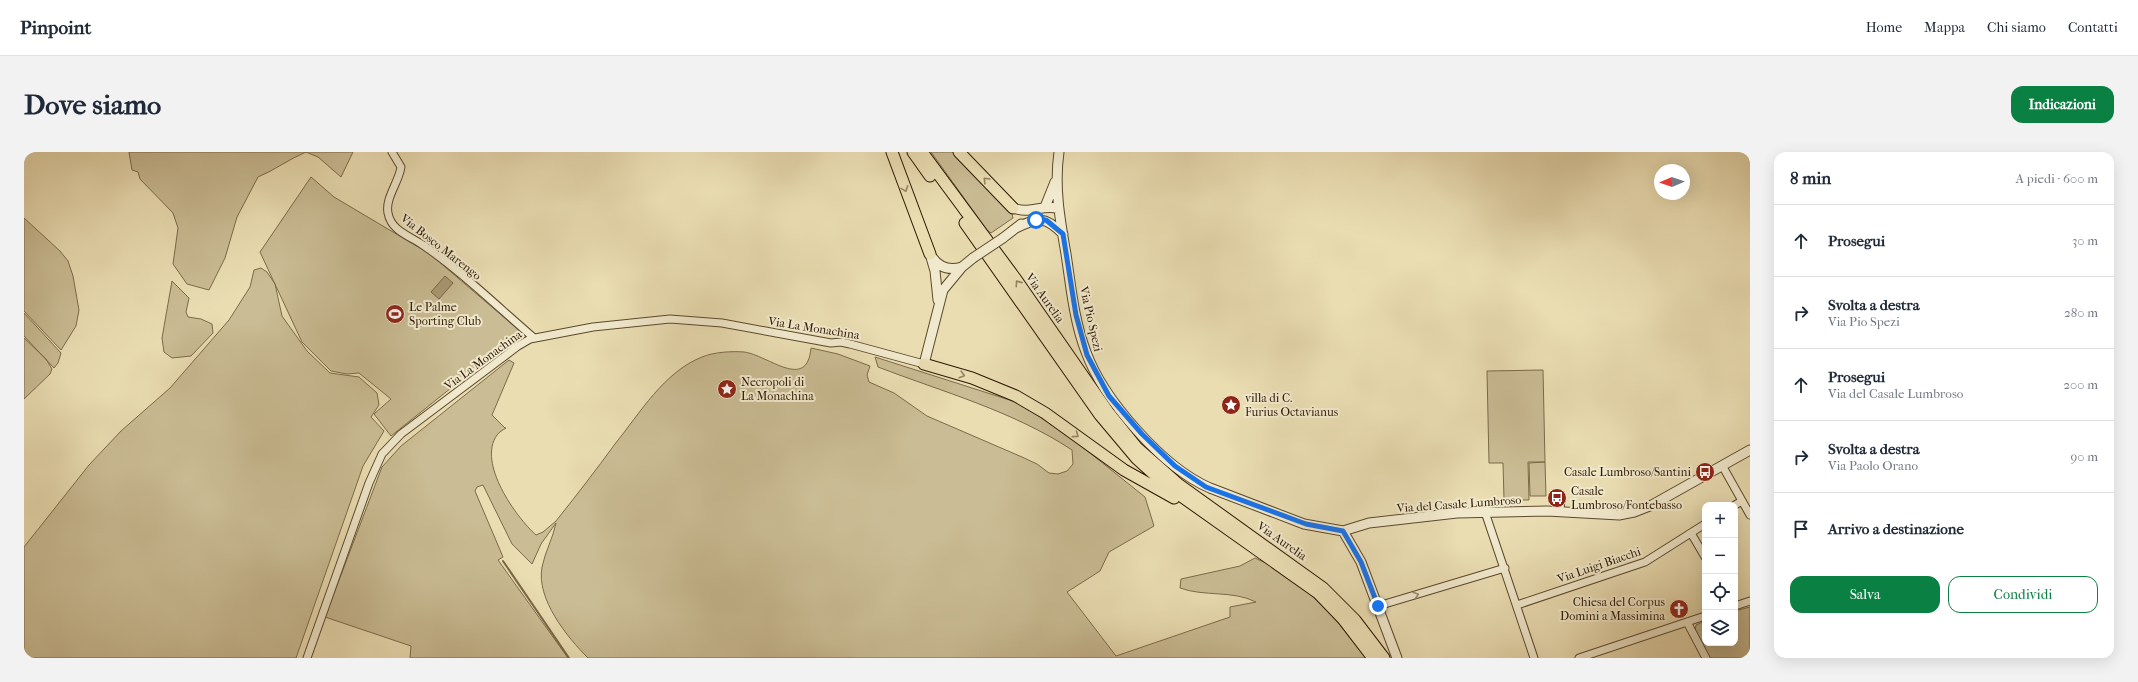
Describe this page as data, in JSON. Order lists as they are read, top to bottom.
{
  "streets": {
    "highway": ["Via Aurelia"],
    "street": [
      "Via Bosco Marengo",
      "Via Pio Spezi",
      "Via La Monachina",
      "Via del Casale Lumbroso",
      "Via Luigi Biacchi"
    ]
  },
  "crossings": [
    ["Via Bosco Marengo", "Via La Monachina"],
    ["Via Pio Spezi", "Via del Casale Lumbroso"]
  ],
  "places": {
    "sports": ["Le Palme Sporting Club"],
    "place": ["Necropoli di La Monachina", "villa di C. Furius Octavianus"],
    "bus stop": ["Casale Lumbroso/Santini", "Casale Lumbroso/Fontebasso"],
    "church": ["Chiesa del Corpus Domini a Massimina"]
  },
  "north": "left",
  "page": {
    "header": "Pinpoint",
    "nav": [
      "Home",
      "Mappa",
      "Chi siamo",
      "Contatti"
    ],
    "buttons": [
      "Indicazioni",
      ["Salva", "Condividi"]
    ],
    "title": "Dove siamo",
    "heading": ["8 min", "A piedi · 600 m"],
    "list": [
      ["Prosegui", "30 m"],
      ["Svolta a destra", "Via Pio Spezi", "280 m"],
      ["Prosegui", "Via del Casale Lumbroso", "200 m"],
      ["Svolta a destra", "Via Paolo Orano", "90 m"],
      "Arrivo a destinazione"
    ],
    "map_buttons": ["+", "−"]
  }
}
